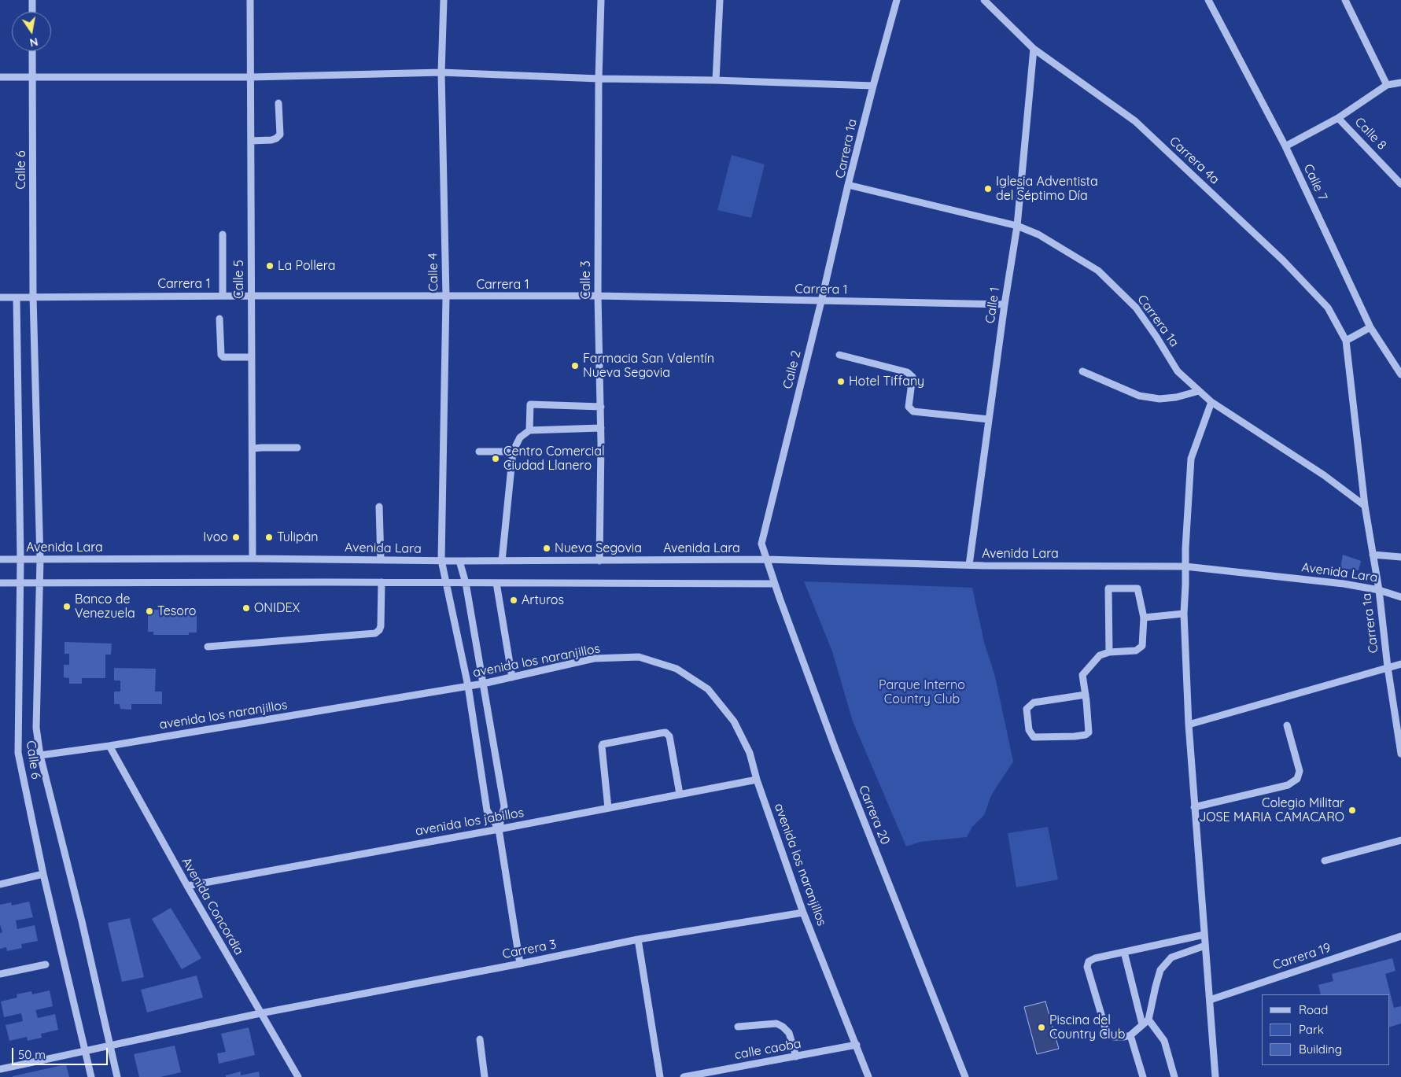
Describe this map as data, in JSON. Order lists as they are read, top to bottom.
{
  "streets": {
    "street": [
      "Calle 8",
      "Carrera 1a",
      "Carrera 4a",
      "Calle 6",
      "Calle 7",
      "Calle 4",
      "Calle 5",
      "Calle 3",
      "Carrera 1",
      "Calle 1",
      "Calle 2",
      "Avenida Lara",
      "avenida los naranjillos",
      "Carrera 20",
      "avenida los jabillos",
      "Avenida Concordia",
      "Carrera 3",
      "Carrera 19",
      "calle caoba"
    ]
  },
  "crossings": [
    ["Carrera 1a", "Calle 1"],
    ["Carrera 1a", "Calle 2"],
    ["Carrera 1a", "Avenida Lara"],
    ["Carrera 4a", "Calle 1"],
    ["Calle 6", "Carrera 1"],
    ["Calle 6", "Avenida Lara"],
    ["Calle 6", "avenida los naranjillos"],
    ["Calle 6", "Carrera 3"],
    ["Calle 4", "Carrera 1"],
    ["Calle 4", "Avenida Lara"],
    ["Calle 4", "avenida los naranjillos"],
    ["Calle 4", "avenida los jabillos"],
    ["Calle 5", "Carrera 1"],
    ["Calle 5", "Avenida Lara"],
    ["Calle 3", "Carrera 1"],
    ["Calle 3", "Avenida Lara"],
    ["Carrera 1", "Calle 1"],
    ["Carrera 1", "Calle 2"],
    ["Calle 1", "Avenida Lara"],
    ["Calle 2", "Avenida Lara"],
    ["Calle 2", "Carrera 20"],
    ["Avenida Lara", "Carrera 20"],
    ["avenida los naranjillos", "avenida los jabillos"],
    ["avenida los naranjillos", "Avenida Concordia"],
    ["avenida los naranjillos", "Carrera 3"],
    ["avenida los naranjillos", "calle caoba"],
    ["avenida los jabillos", "Avenida Concordia"],
    ["Avenida Concordia", "Carrera 3"]
  ],
  "parks": ["Parque Interno Country Club"],
  "places": [
    "Iglesia Adventista del Séptimo Día",
    "La Pollera",
    "Farmacia San Valentín Nueva Segovia",
    "Hotel Tiffany",
    "Centro Comercial Ciudad Llanero",
    "Ivoo",
    "Tulipán",
    "Nueva Segovia",
    "Arturos",
    "Banco de Venezuela",
    "ONIDEX",
    "Tesoro",
    "Colegio Militar JOSE MARIA CAMACARO",
    "Piscina del Country Club"
  ],
  "legend": ["Road", "Park", "Building"],
  "scale_bar": "50 m",
  "north": "bottom"
}
